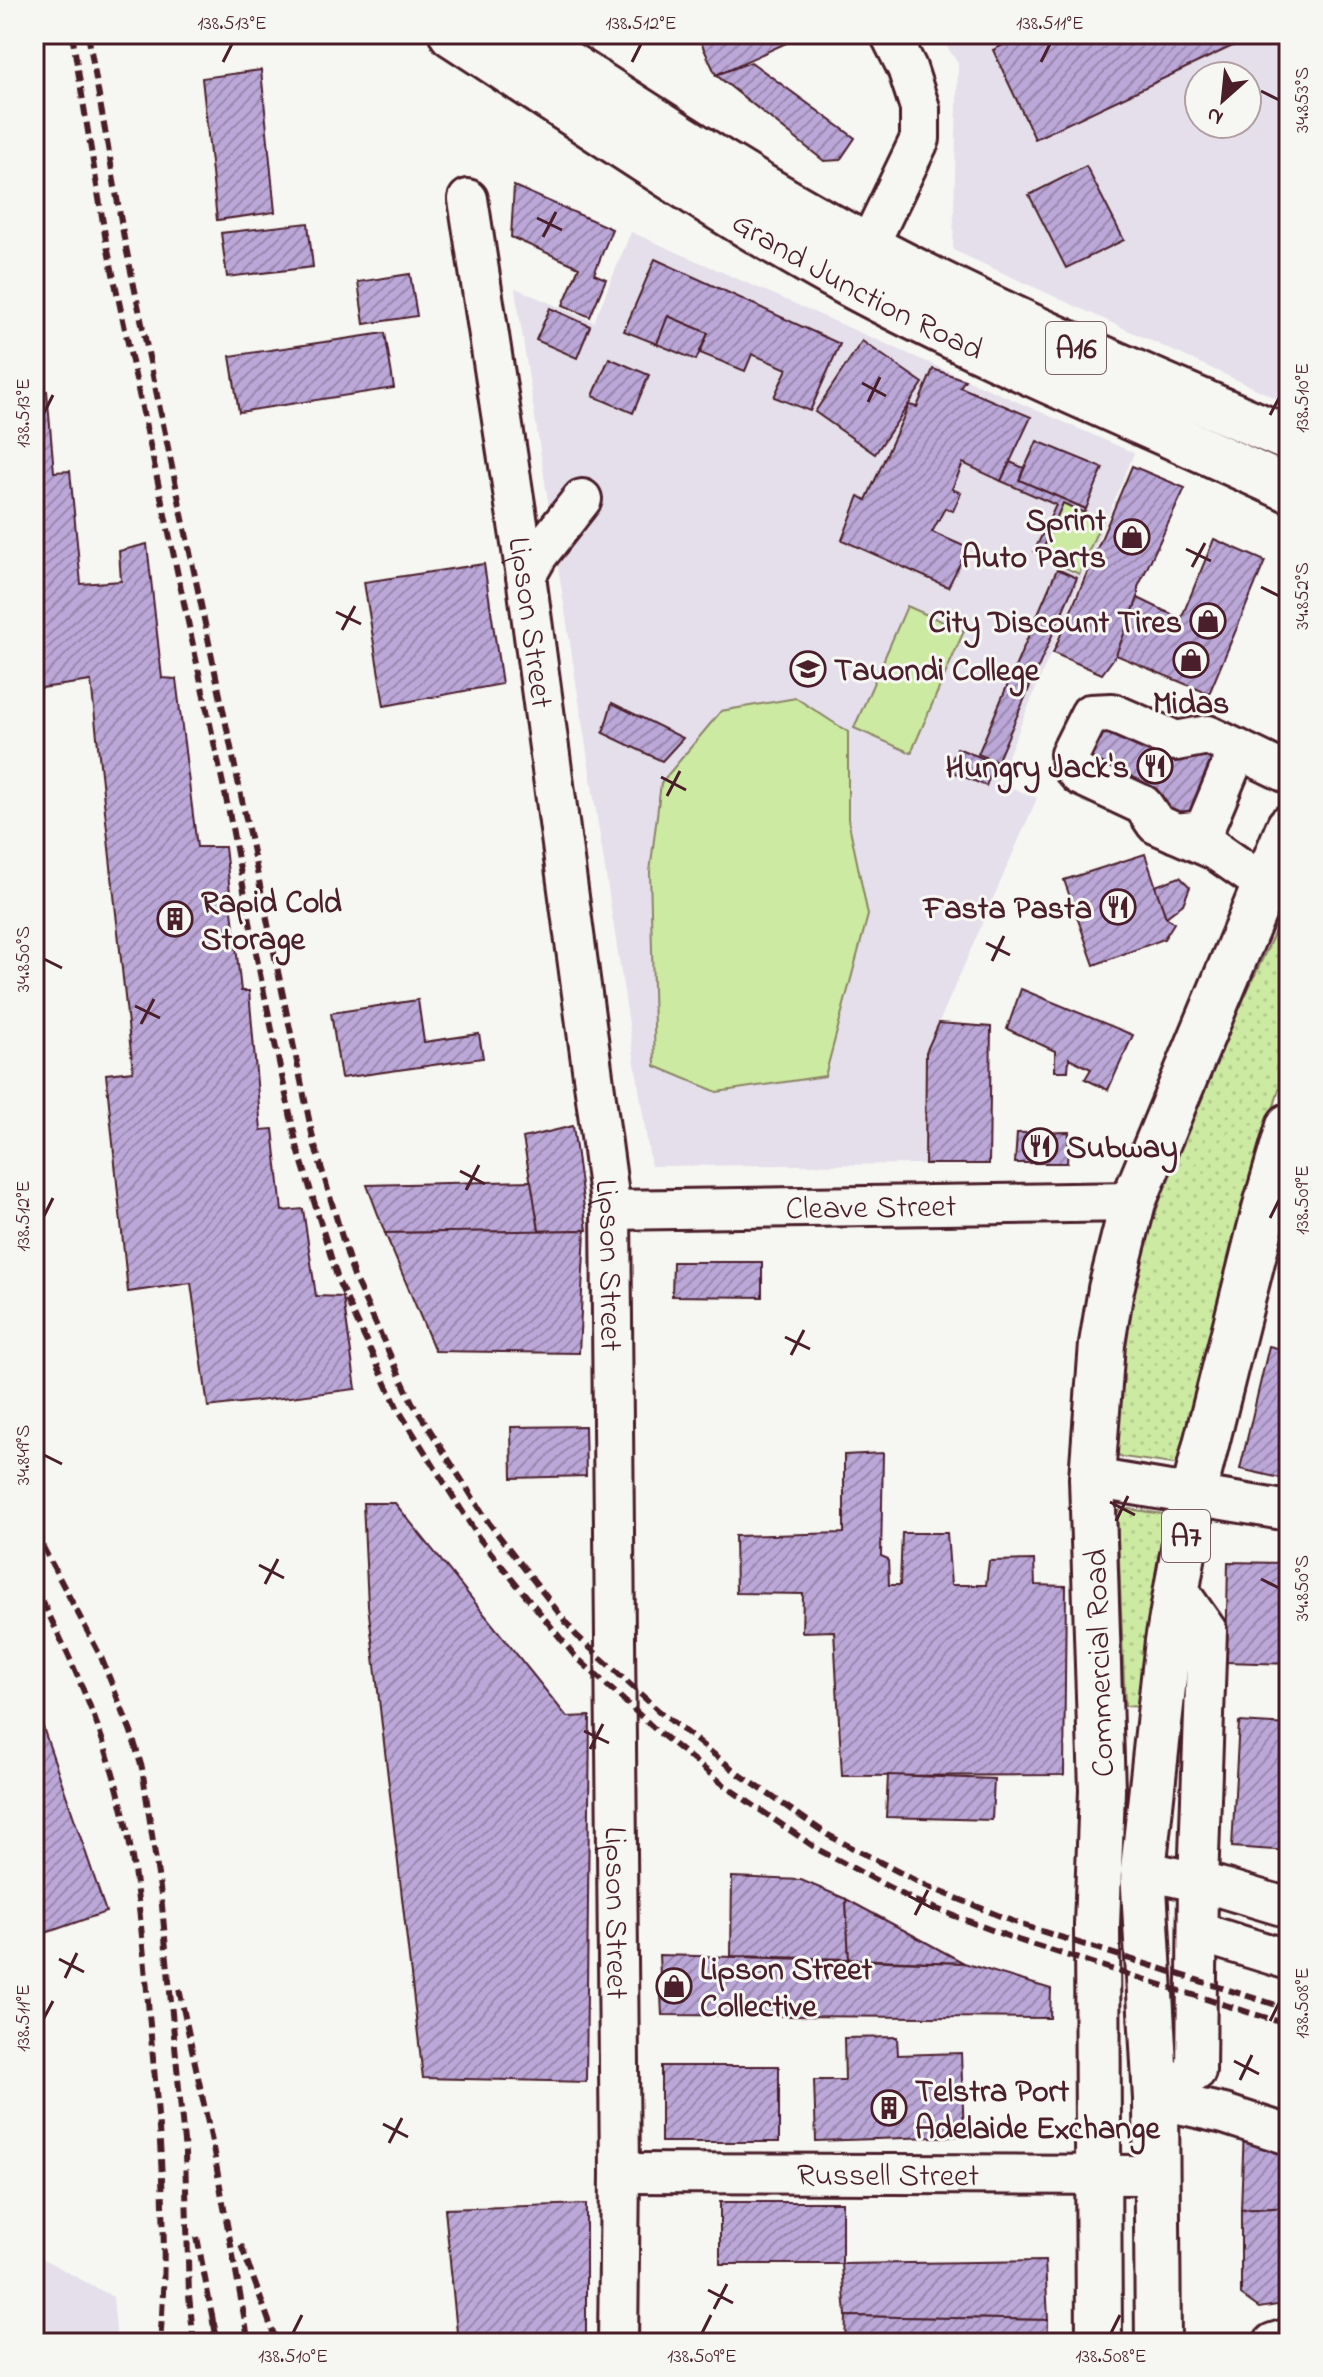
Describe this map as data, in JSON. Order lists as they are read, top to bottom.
{
  "streets": {
    "main road": [
      "Grand Junction Road",
      "A16",
      "A7",
      "Commercial Road"
    ],
    "street": ["Lipson Street", "Cleave Street", "Russell Street"]
  },
  "crossings": [
    ["Lipson Street", "Cleave Street"],
    ["Lipson Street", "Russell Street"],
    ["Cleave Street", "Commercial Road"],
    ["Commercial Road", "Russell Street"]
  ],
  "places": {
    "shop": [
      "Sprint Auto Parts",
      "City Discount Tires",
      "Midas",
      "Lipson Street Collective"
    ],
    "school or university": ["Tauondi College"],
    "restaurant": ["Hungry Jack's", "Fasta Pasta", "Subway"],
    "building": ["Rapid Cold Storage", "Telstra Port Adelaide Exchange"]
  },
  "north": "bottom left",
  "coordinates": [
    "138.513°E",
    "138.512°E",
    "138.511°E",
    "34.853°S",
    "138.510°E",
    "34.852°S",
    "34.850°S",
    "138.509°E",
    "34.849°S",
    "138.508°E"
  ]
}
